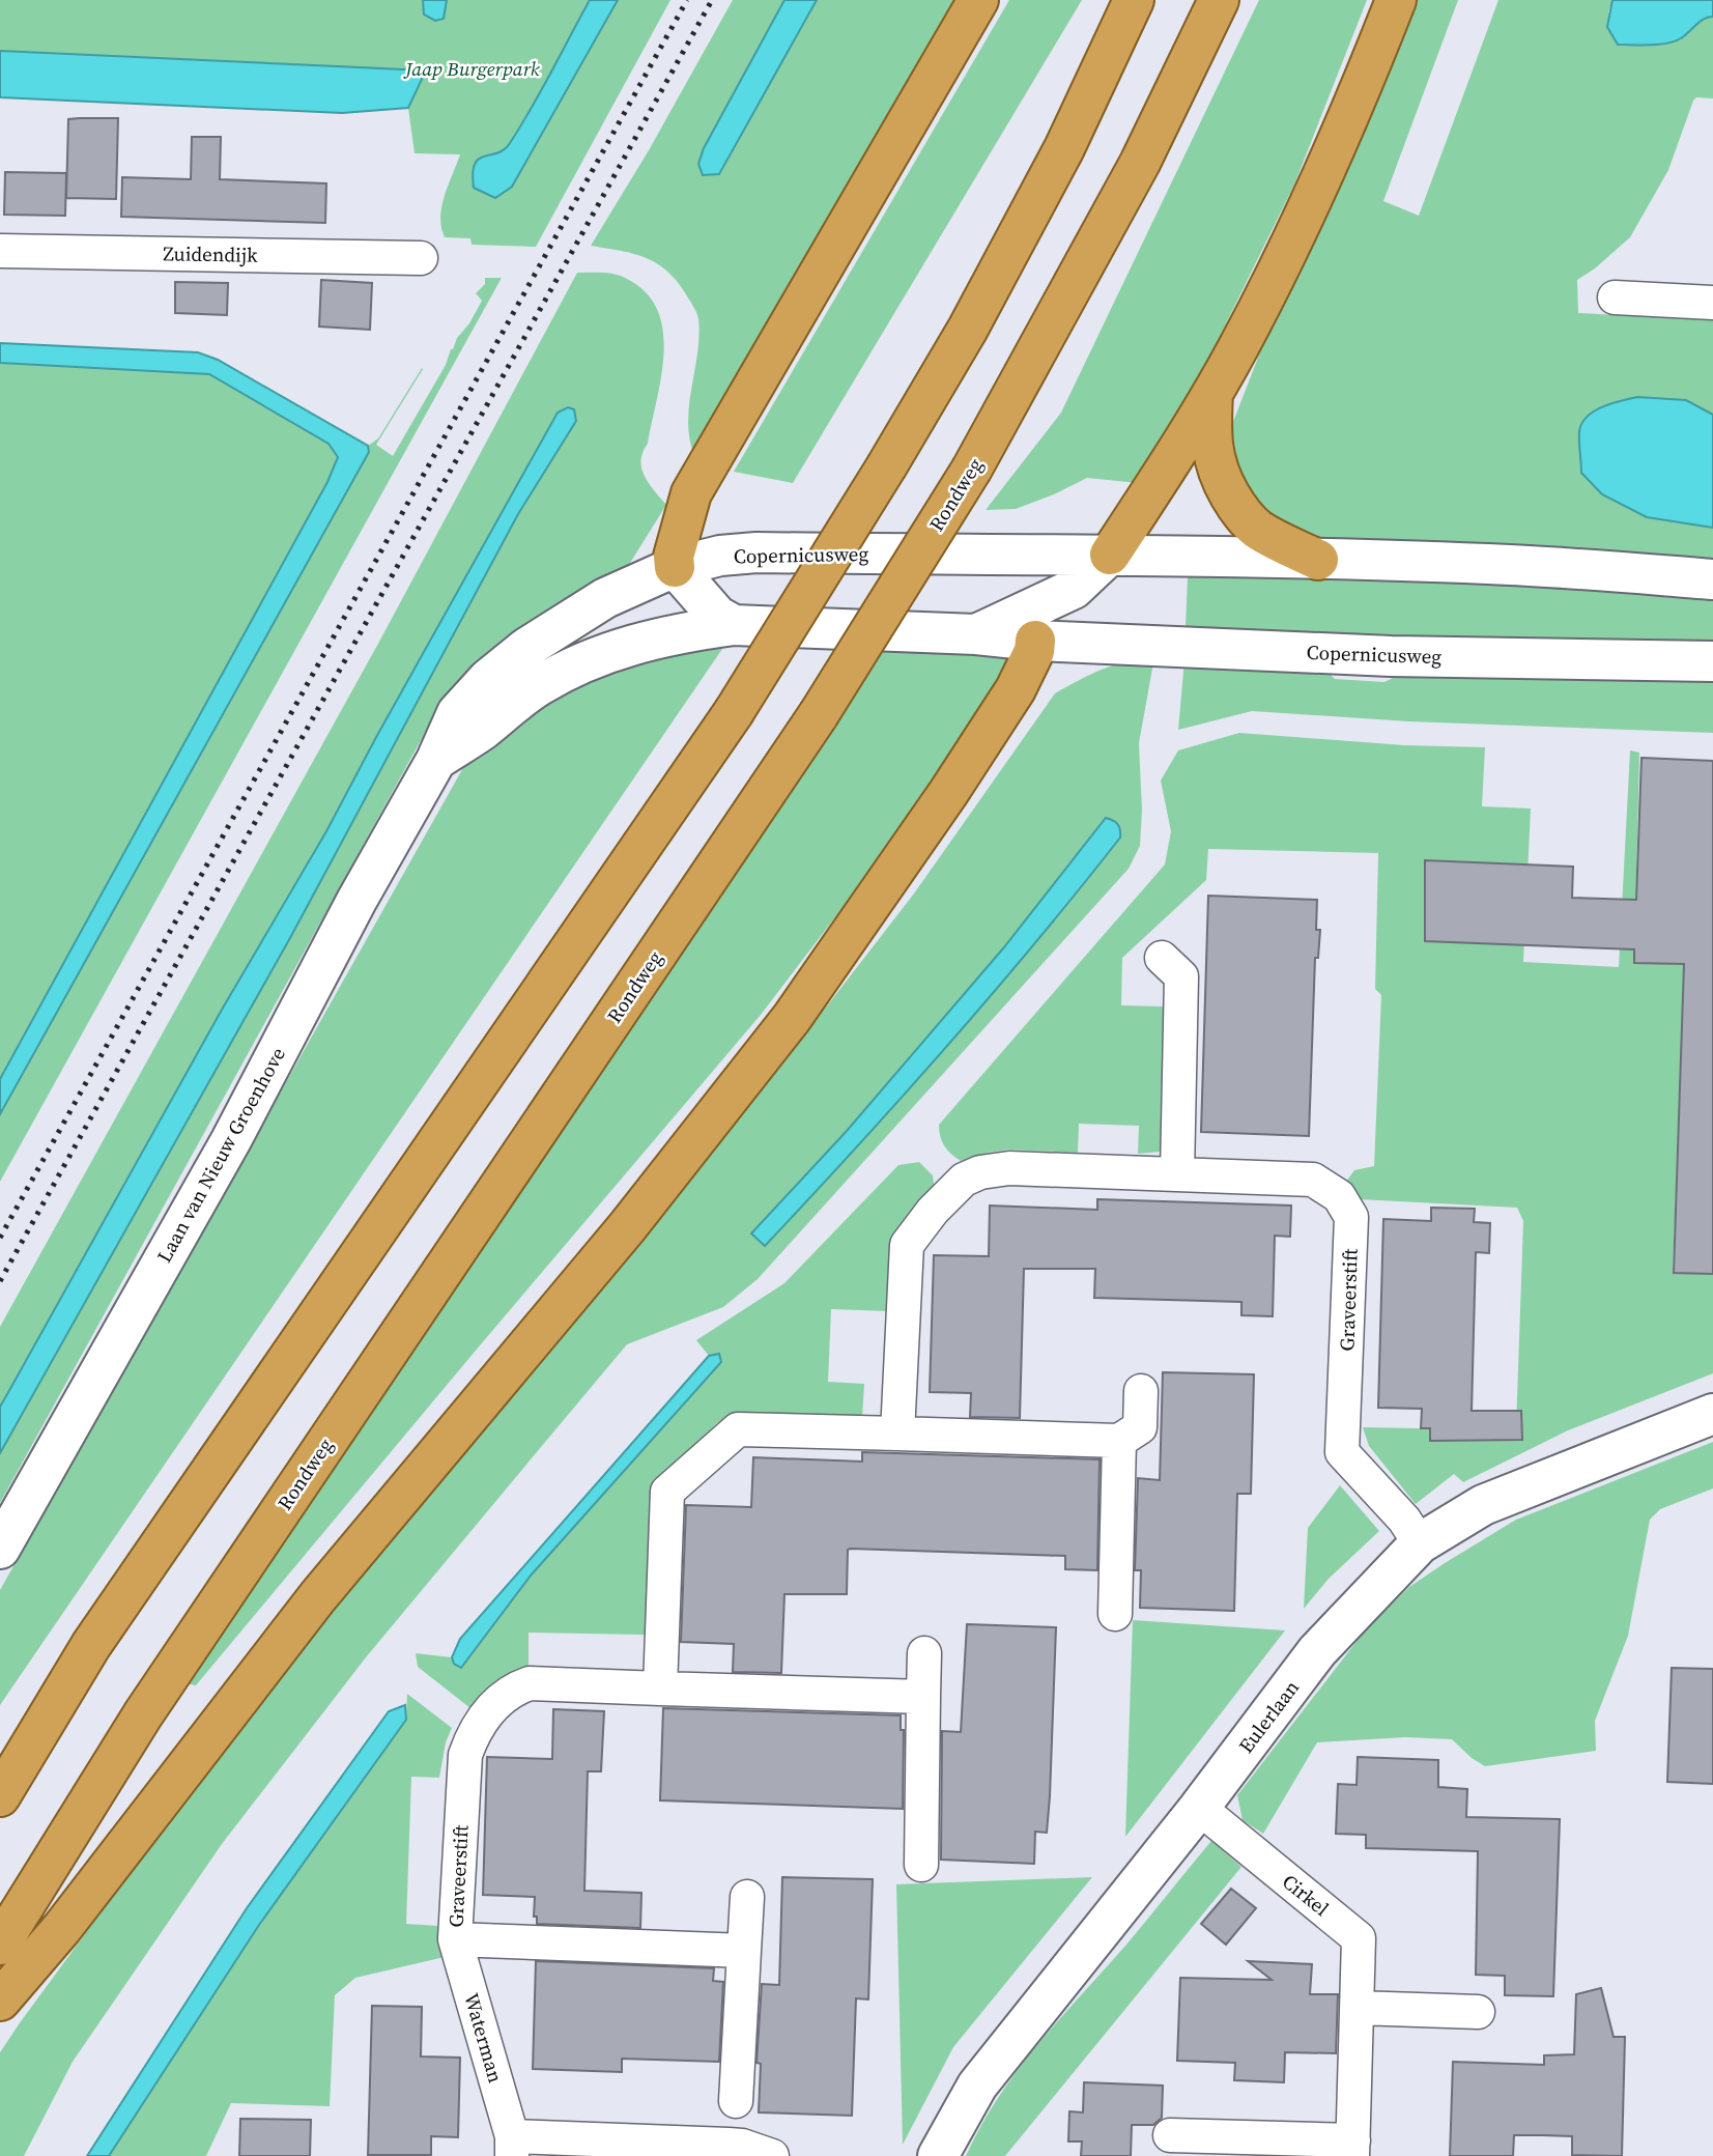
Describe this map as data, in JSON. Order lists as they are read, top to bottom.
{
  "streets": {
    "highway": ["Rondweg"],
    "street": [
      "Zuidendijk",
      "Copernicusweg",
      "Laan van Nieuw Groenhove",
      "Graveerstift",
      "Eulerlaan",
      "Cirkel",
      "Waterman"
    ]
  },
  "crossings": [
    ["Copernicusweg", "Laan van Nieuw Groenhove"],
    ["Graveerstift", "Eulerlaan"],
    ["Graveerstift", "Waterman"],
    ["Eulerlaan", "Cirkel"]
  ],
  "parks": ["Jaap Burgerpark"]
}
